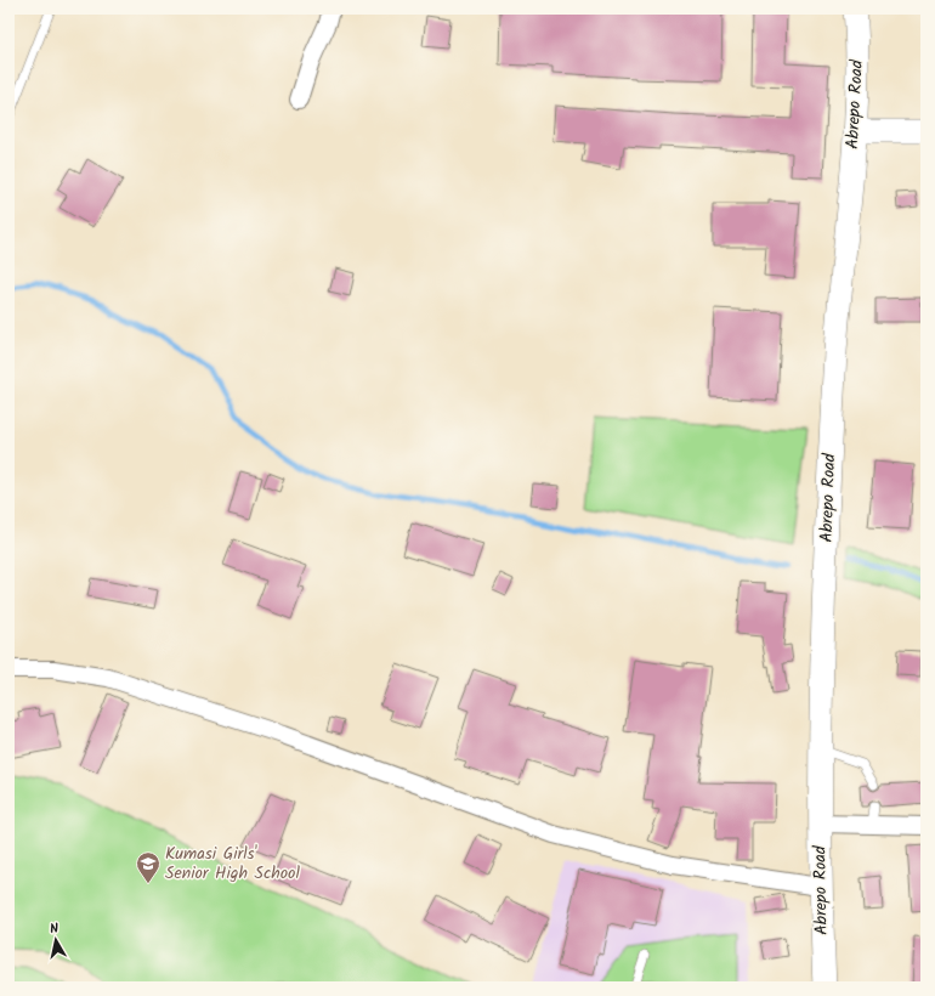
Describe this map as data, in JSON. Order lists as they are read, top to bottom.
{
  "streets": {
    "main road": ["Abrepo Road"]
  },
  "places": {
    "school or university": ["Kumasi Girls' Senior High School"]
  },
  "north": "top"
}
